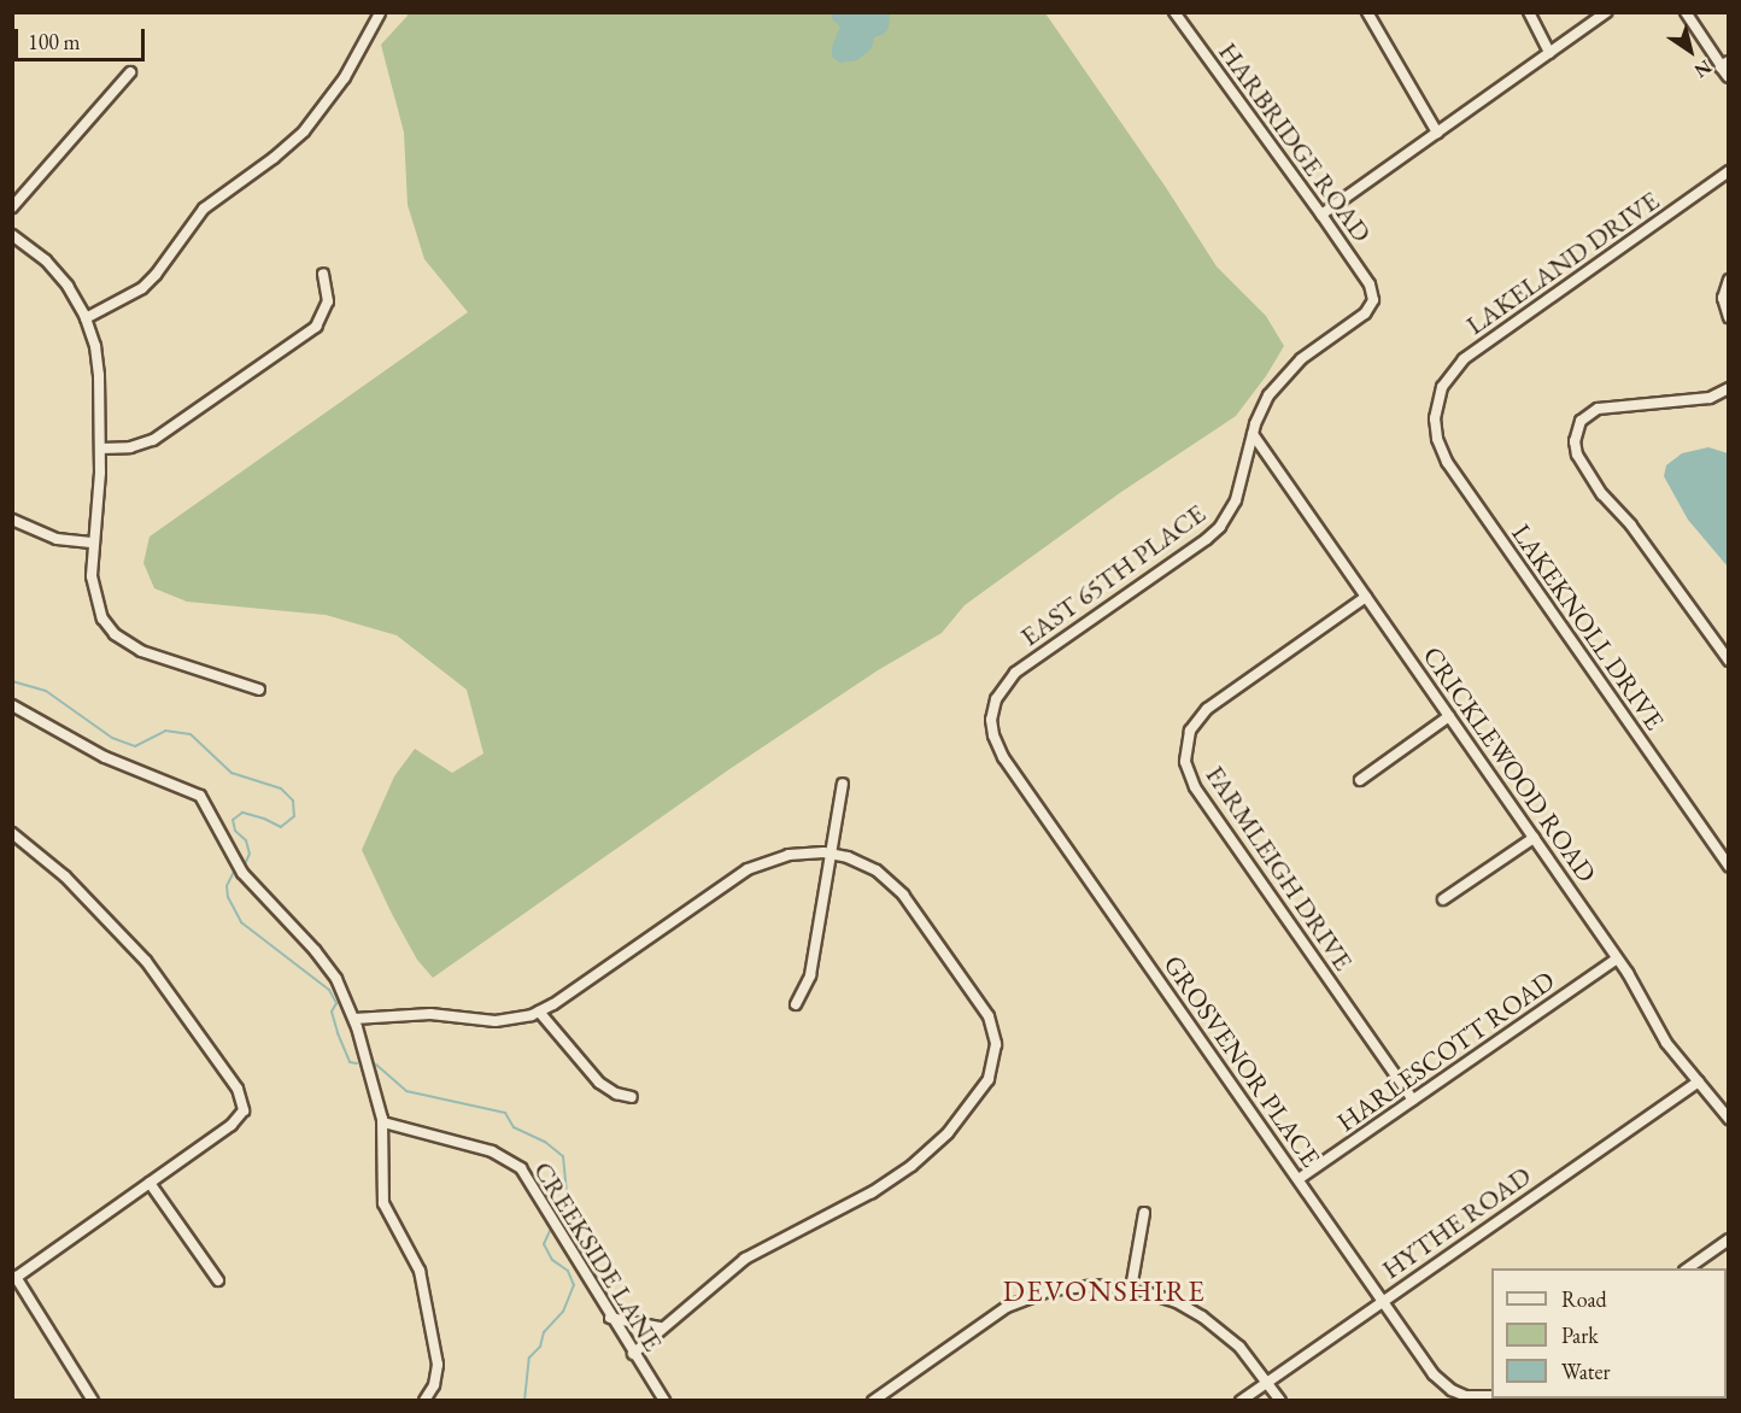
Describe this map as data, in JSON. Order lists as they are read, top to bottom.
{
  "streets": {
    "street": [
      "HARBRIDGE ROAD",
      "LAKELAND DRIVE",
      "EAST 65TH PLACE",
      "LAKEKNOLL DRIVE",
      "CRICKLEWOOD ROAD",
      "FARMLEIGH DRIVE",
      "HARLESCOTT ROAD",
      "GROSVENOR PLACE",
      "HYTHE ROAD",
      "CREEKSIDE LANE"
    ]
  },
  "crossings": [
    ["HARBRIDGE ROAD", "EAST 65TH PLACE"],
    ["LAKELAND DRIVE", "LAKEKNOLL DRIVE"],
    ["EAST 65TH PLACE", "CRICKLEWOOD ROAD"],
    ["EAST 65TH PLACE", "GROSVENOR PLACE"],
    ["CRICKLEWOOD ROAD", "FARMLEIGH DRIVE"],
    ["CRICKLEWOOD ROAD", "HARLESCOTT ROAD"],
    ["CRICKLEWOOD ROAD", "HYTHE ROAD"],
    ["FARMLEIGH DRIVE", "HARLESCOTT ROAD"],
    ["HARLESCOTT ROAD", "GROSVENOR PLACE"],
    ["GROSVENOR PLACE", "HYTHE ROAD"]
  ],
  "districts": ["DEVONSHIRE"],
  "legend": ["Road", "Park", "Water"],
  "scale_bar": "100 m",
  "north": "bottom right"
}
